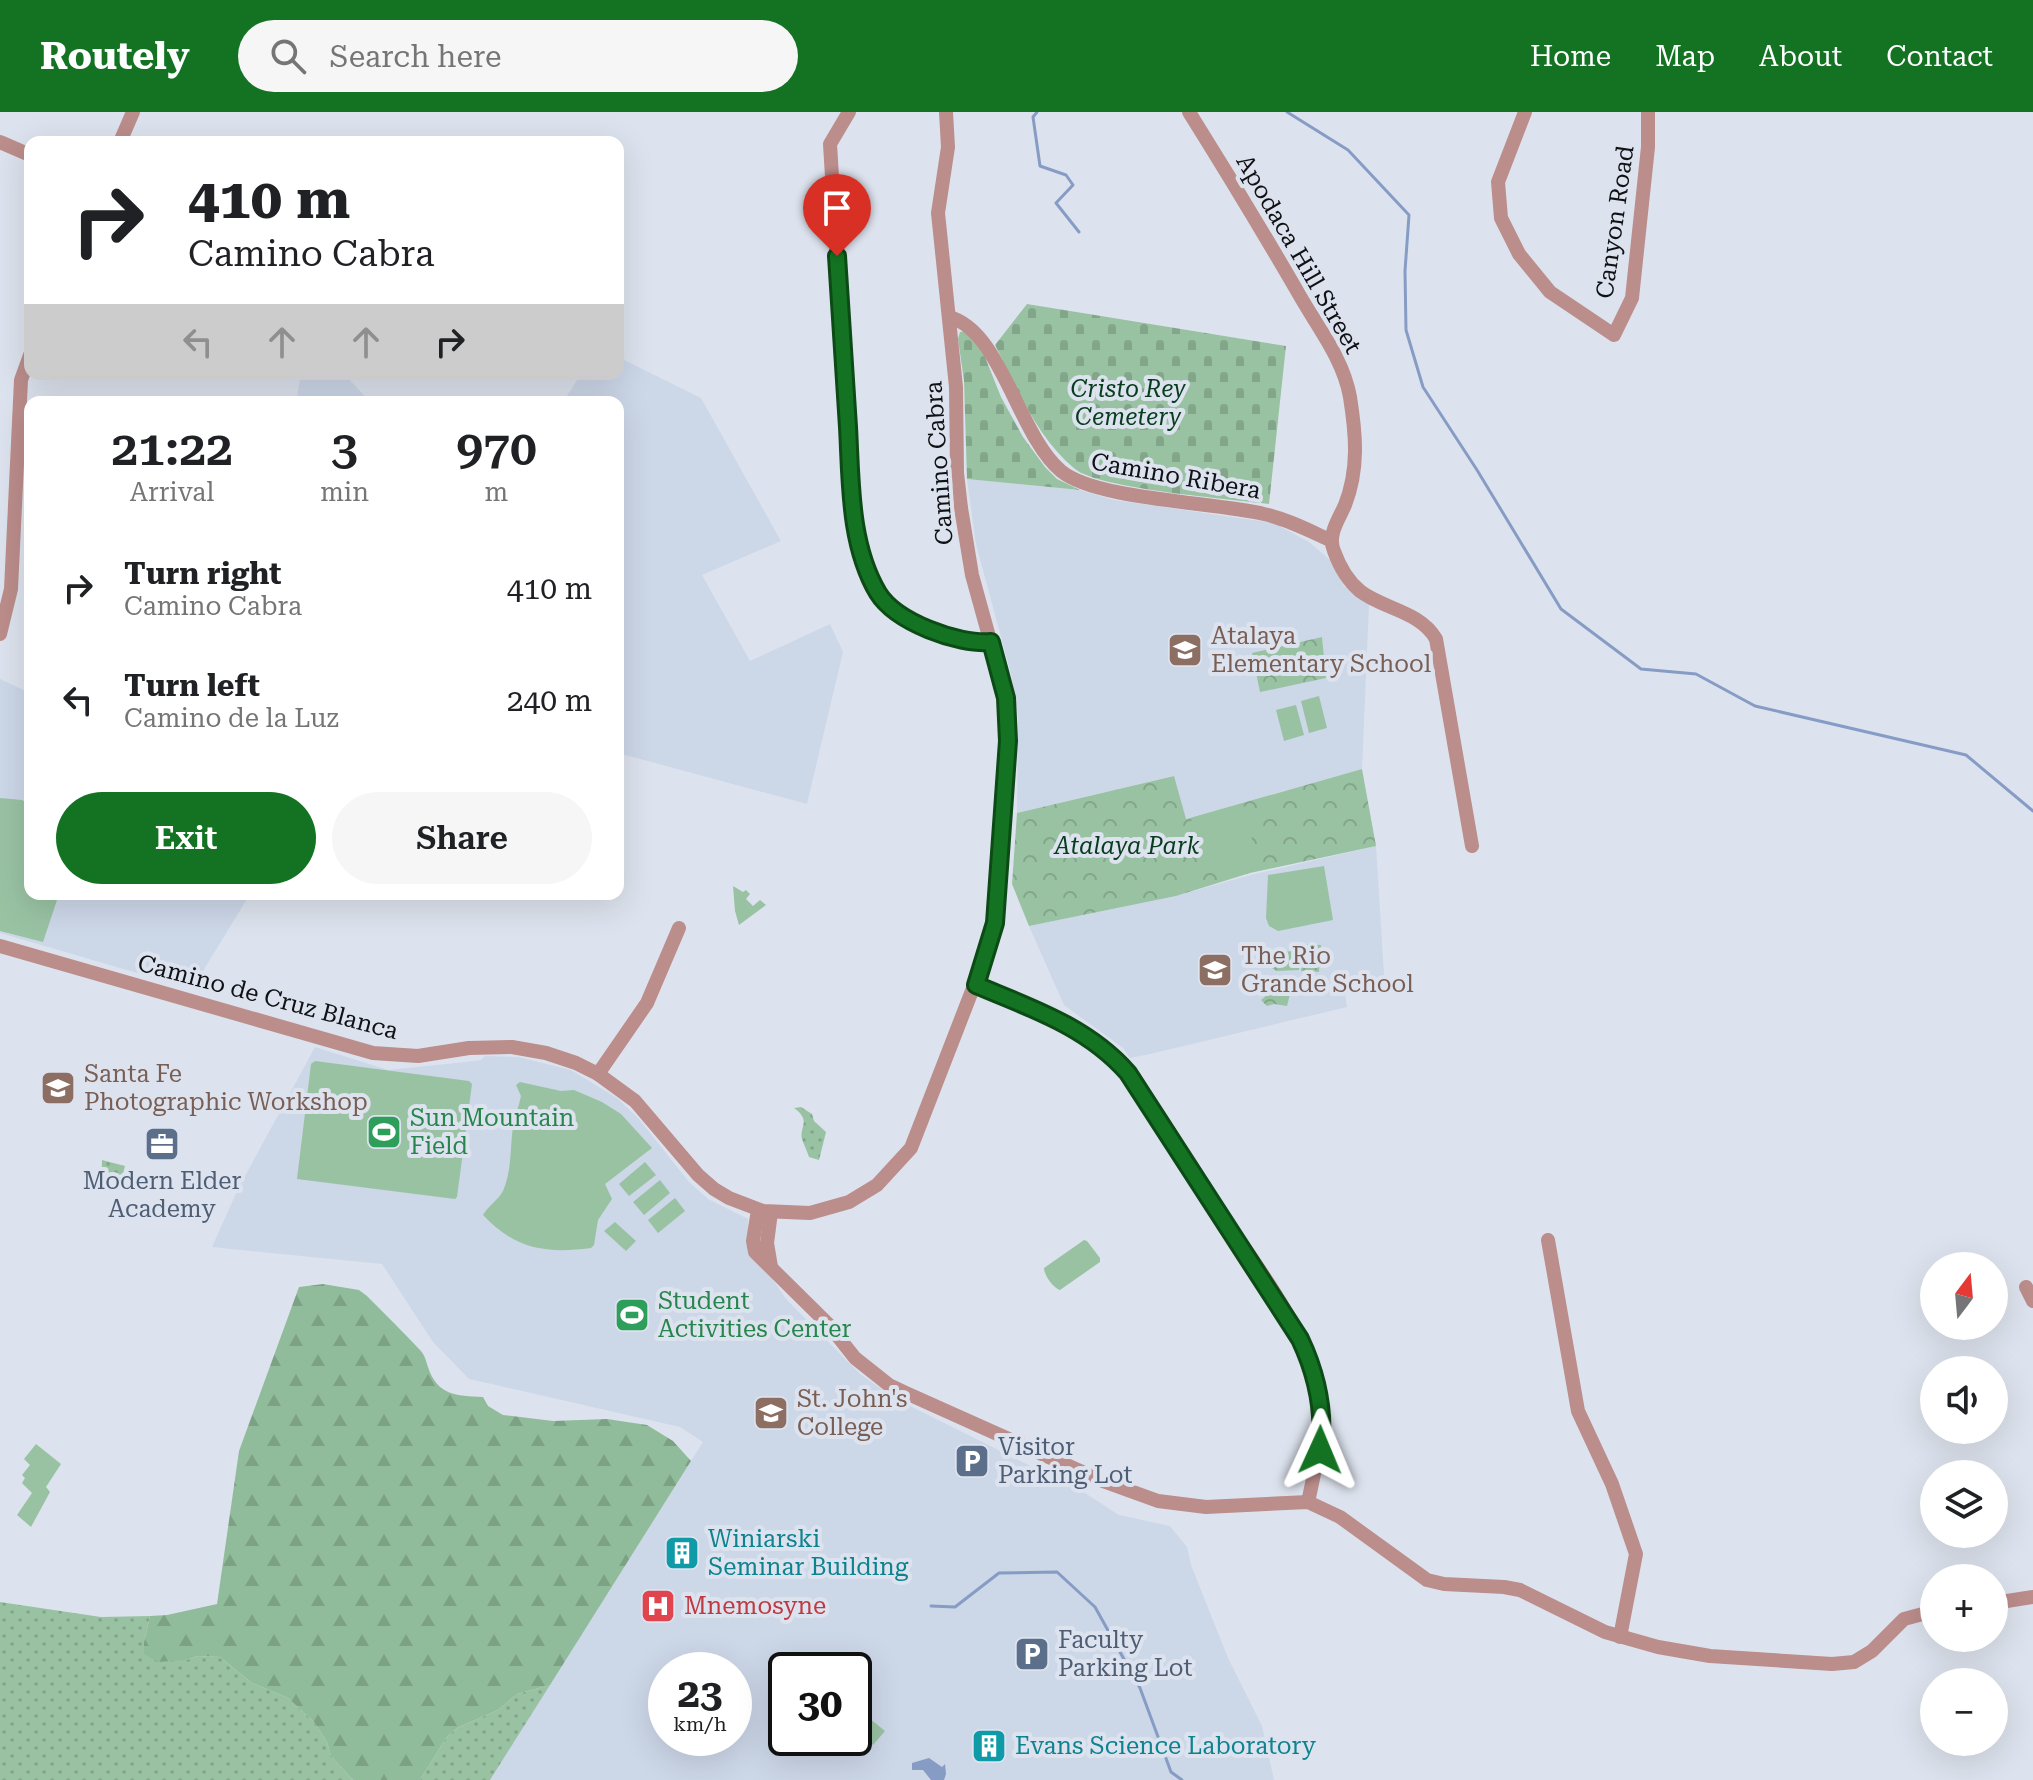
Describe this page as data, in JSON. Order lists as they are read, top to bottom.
{
  "streets": {
    "street": [
      "Canyon Road",
      "Apodaca Hill Street",
      "Camino Cabra",
      "Camino Ribera",
      "Camino de Cruz Blanca"
    ]
  },
  "crossings": [
    ["Apodaca Hill Street", "Camino Ribera"],
    ["Camino Cabra", "Camino Ribera"],
    ["Camino Cabra", "Camino de Cruz Blanca"]
  ],
  "parks": ["Cristo Rey Cemetery", "Atalaya Park"],
  "places": {
    "school or university": [
      "Atalaya Elementary School",
      "The Rio Grande School",
      "Santa Fe Photographic Workshop",
      "St. John's College"
    ],
    "sports": ["Sun Mountain Field", "Student Activities Center"],
    "office": ["Modern Elder Academy"],
    "parking": ["Visitor Parking Lot", "Faculty Parking Lot"],
    "building": ["Winiarski Seminar Building", "Evans Science Laboratory"],
    "hospital": ["Mnemosyne"]
  },
  "north": "top",
  "page": {
    "header": "Routely",
    "search": "Search here",
    "nav": [
      "Home",
      "Map",
      "About",
      "Contact"
    ],
    "turn": ["410 m", "Camino Cabra"],
    "eta": [
      "21:22",
      "Arrival",
      "3",
      "min",
      "970",
      "m"
    ],
    "list": [
      {
        "name": "Turn right",
        "note": "Camino Cabra",
        "value": "410 m"
      },
      {
        "name": "Turn left",
        "note": "Camino de la Luz",
        "value": "240 m"
      }
    ],
    "buttons": ["Exit", "Share"],
    "map_buttons": ["+", "−"],
    "speed": "23 km/h",
    "limit": "30"
  }
}
